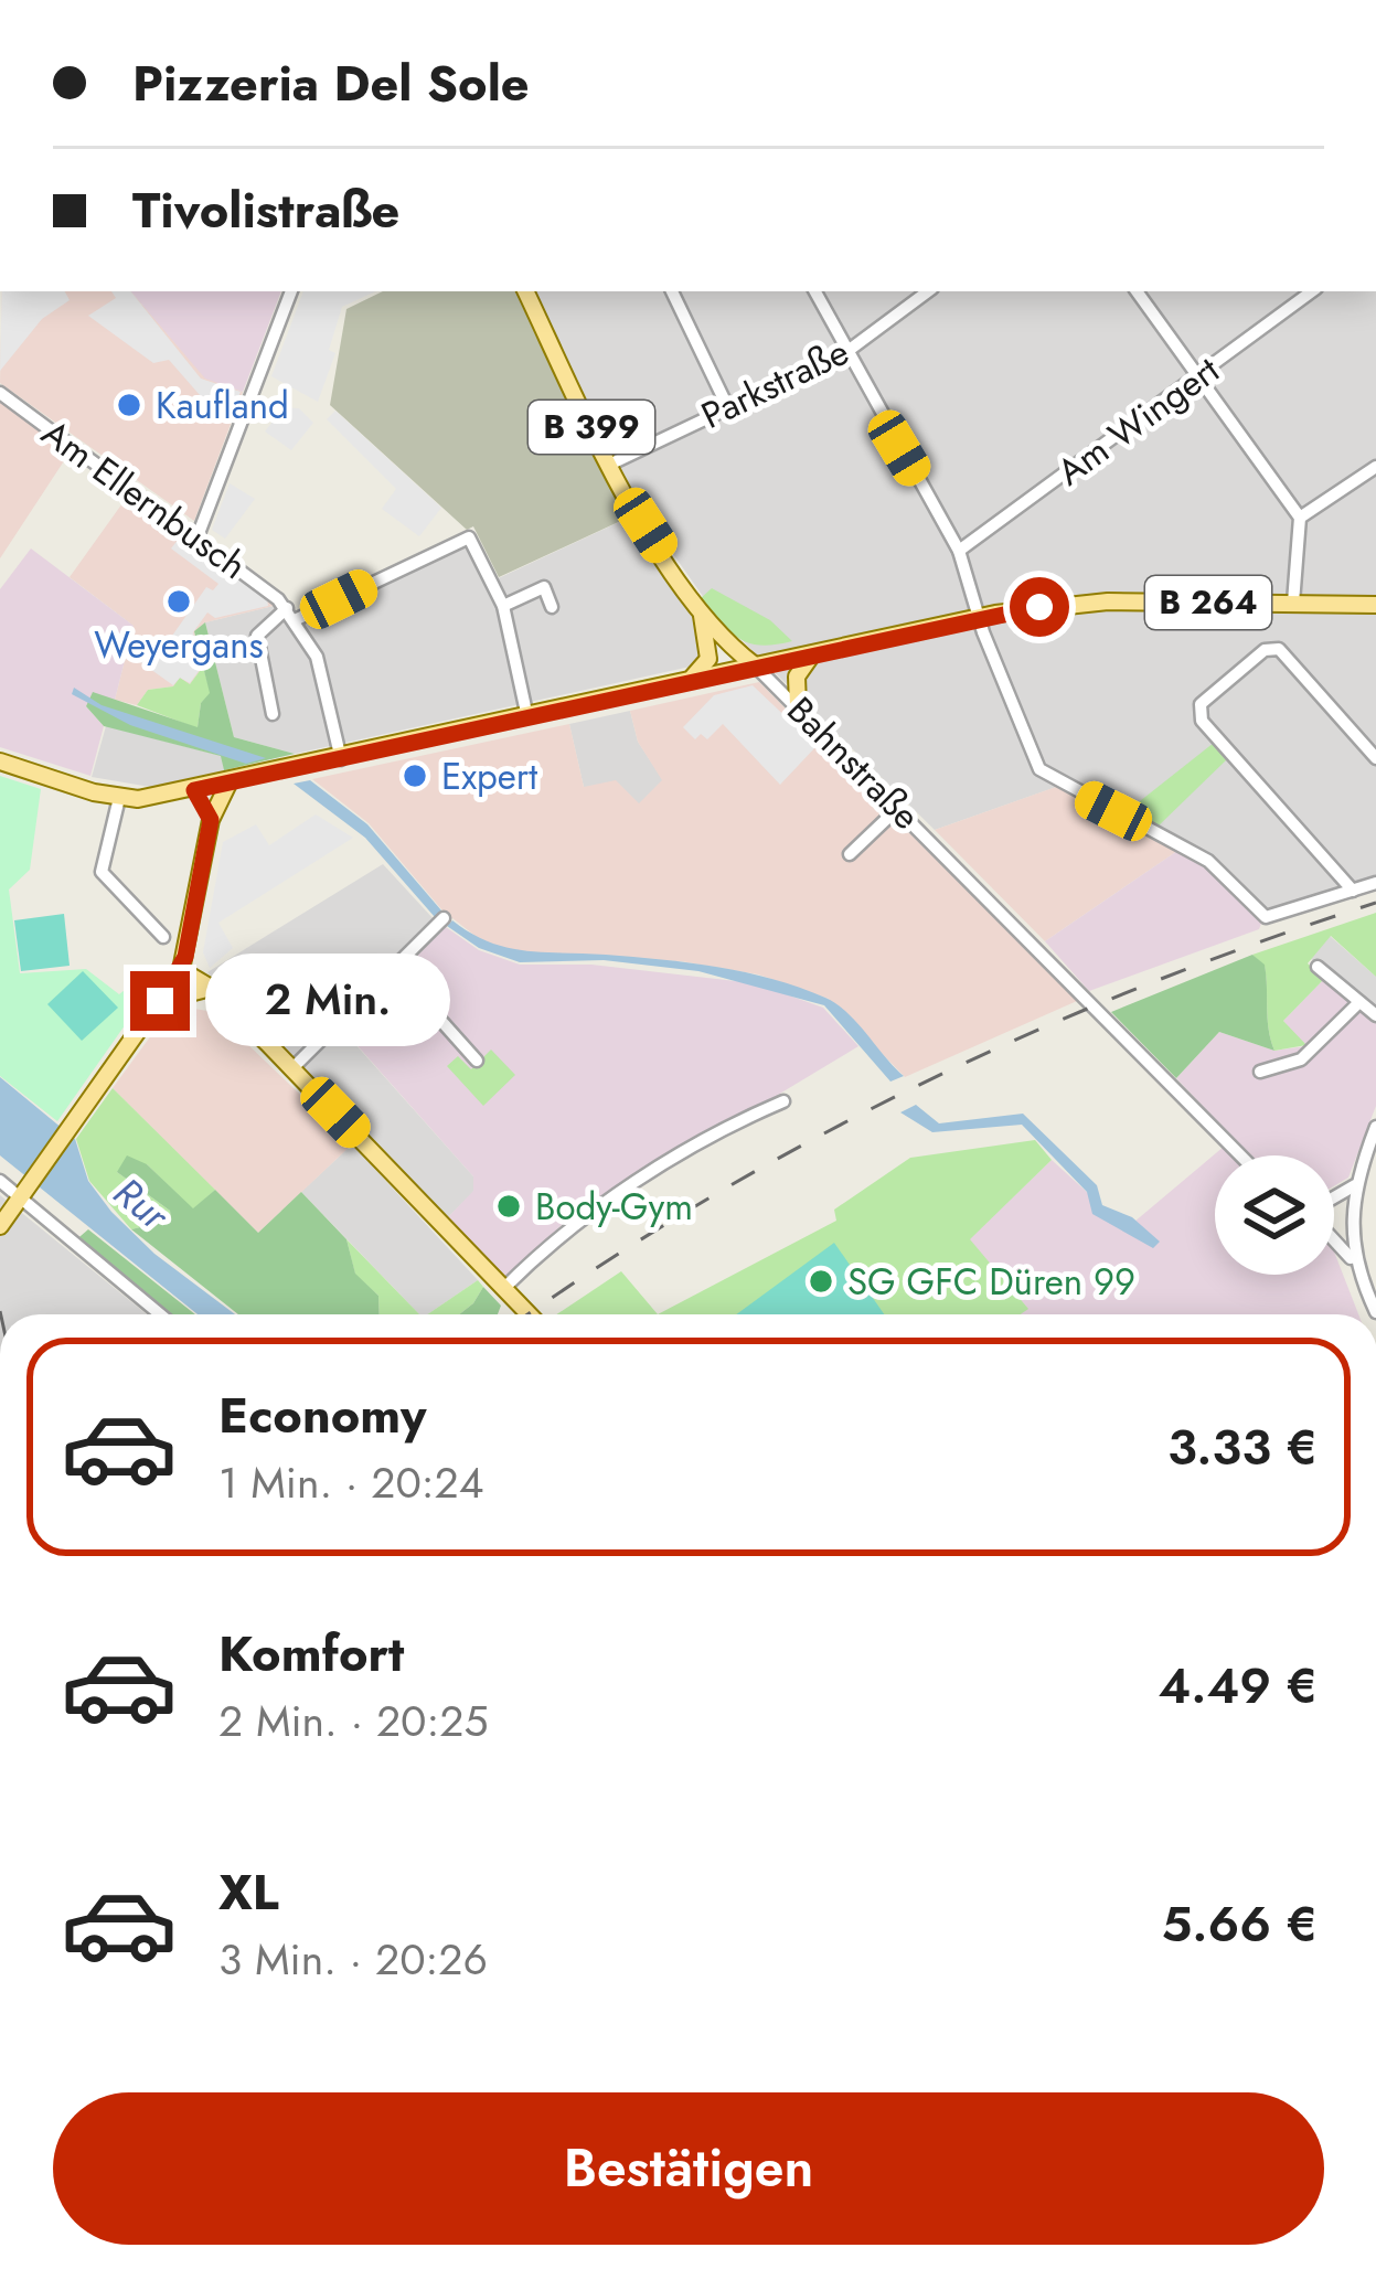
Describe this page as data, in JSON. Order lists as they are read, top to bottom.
{
  "streets": {
    "main road": ["B 399", "B 264", "Bahnstraße"],
    "street": ["Parkstraße", "Am Wingert", "Am Ellernbusch"]
  },
  "crossings": [
    ["Parkstraße", "Bahnstraße"],
    ["Am Ellernbusch", "B 264"],
    ["B 264", "Bahnstraße"]
  ],
  "water": ["Rur"],
  "places": [
    "Kaufland",
    "Weyergans",
    "Expert",
    "Body-Gym",
    "SG GFC Düren 99"
  ],
  "page": {
    "banner": ["Pizzeria Del Sole", "Tivolistraße"],
    "bubble": "2 Min.",
    "list": [
      {
        "name": "Economy",
        "note": "1 Min. · 20:24",
        "value": "3.33 €"
      },
      {
        "name": "Komfort",
        "note": "2 Min. · 20:25",
        "value": "4.49 €"
      },
      {
        "name": "XL",
        "note": "3 Min. · 20:26",
        "value": "5.66 €"
      }
    ],
    "buttons": "Bestätigen"
  }
}
